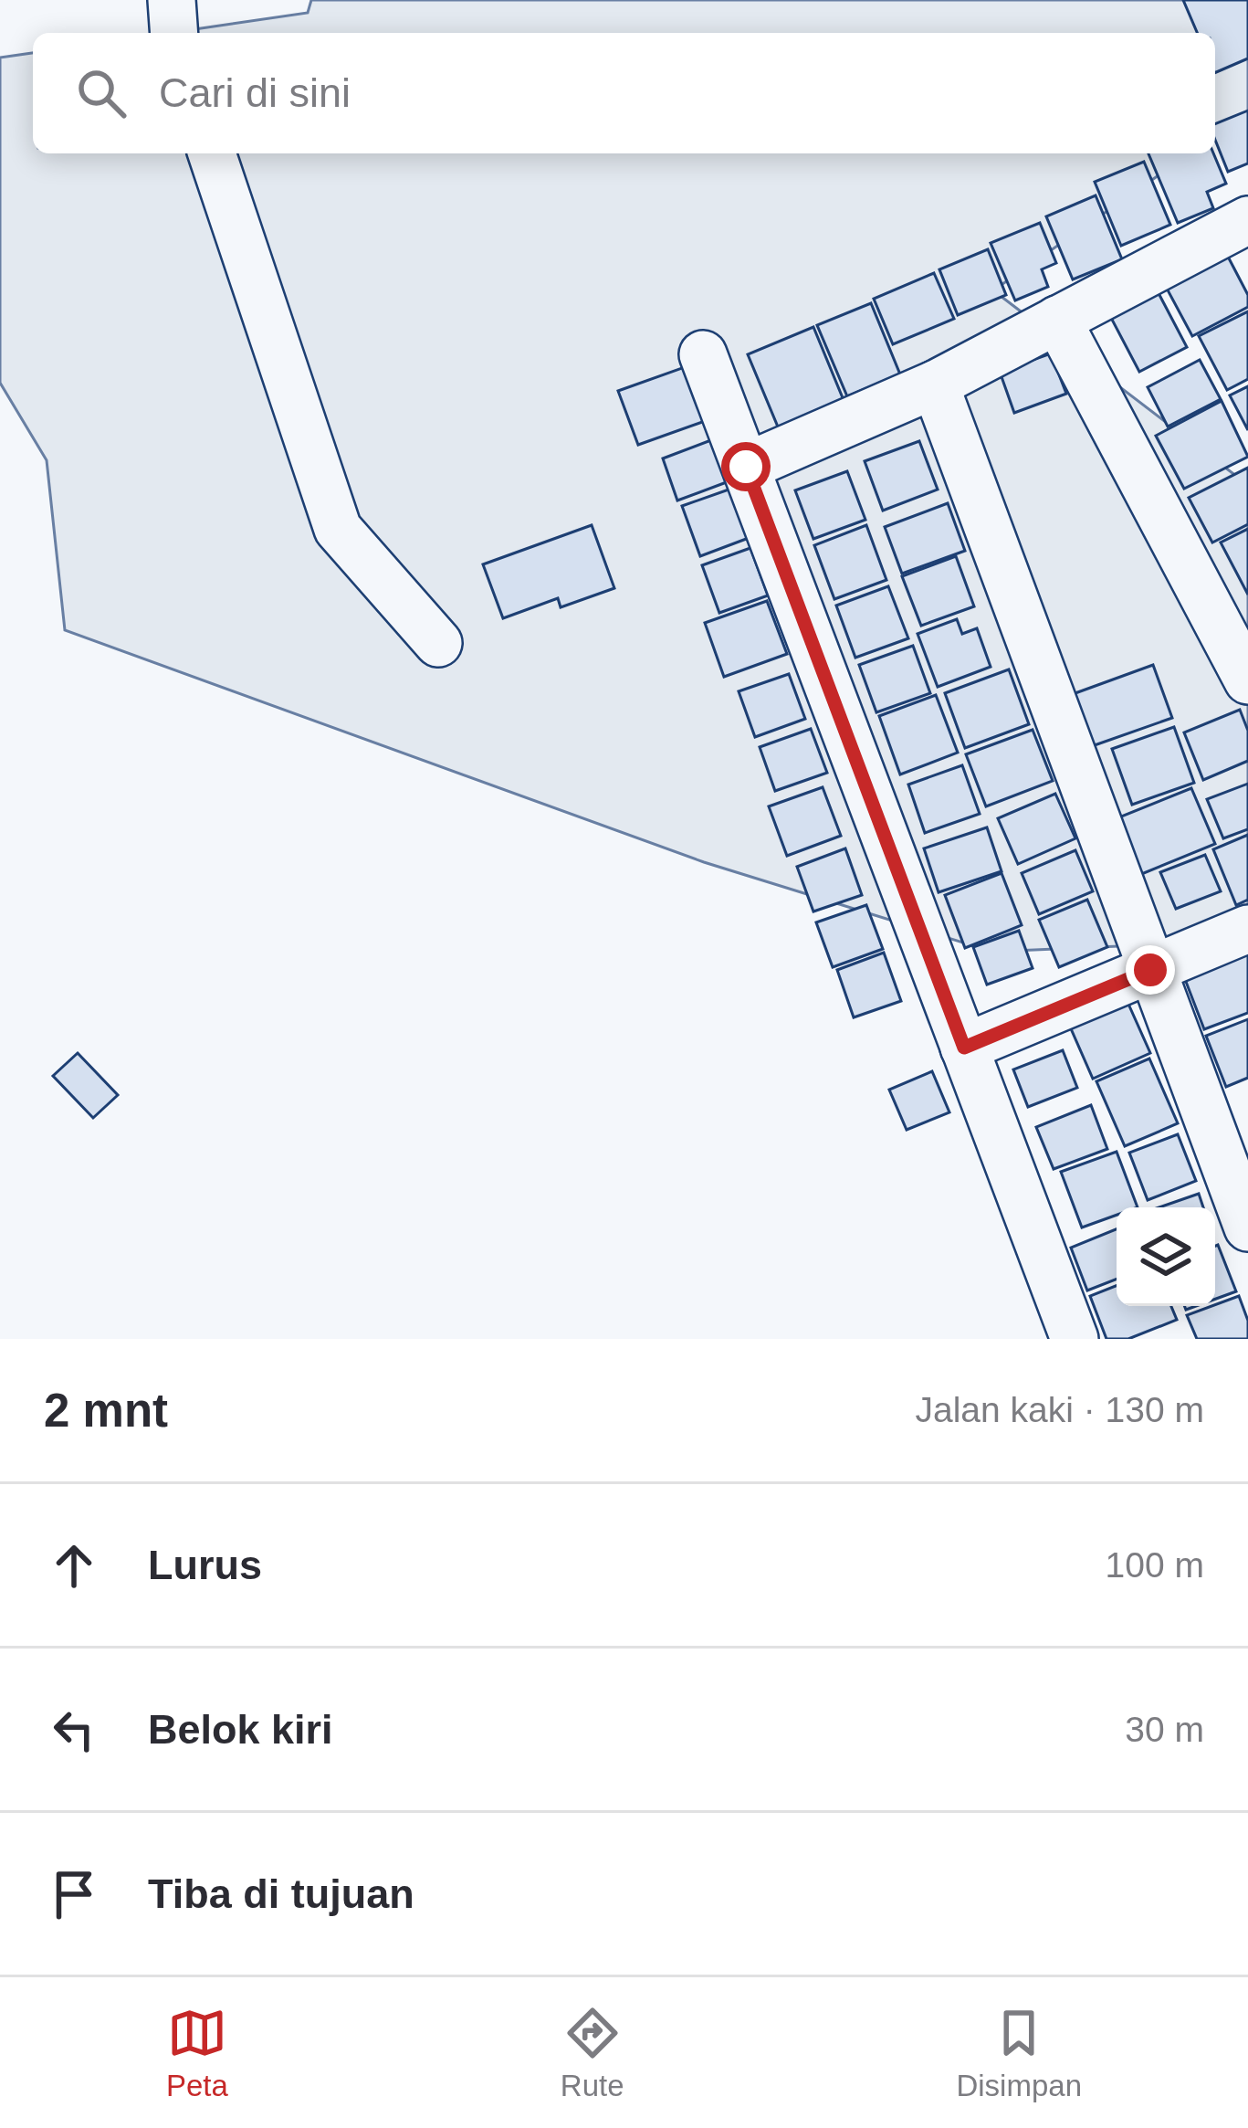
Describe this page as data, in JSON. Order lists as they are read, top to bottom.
{
  "page": {
    "search": "Cari di sini",
    "heading": ["2 mnt", "Jalan kaki · 130 m"],
    "list": [
      ["Lurus", "100 m"],
      ["Belok kiri", "30 m"],
      "Tiba di tujuan"
    ],
    "nav": ["Peta", "Rute", "Disimpan"]
  }
}
